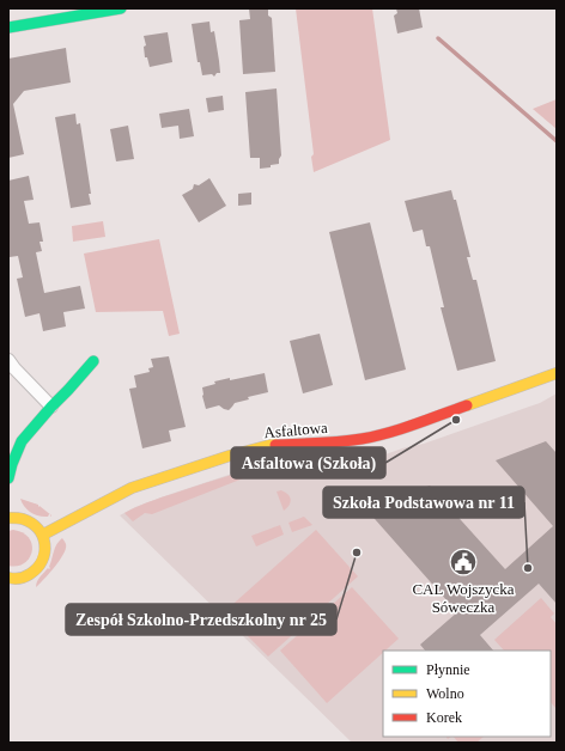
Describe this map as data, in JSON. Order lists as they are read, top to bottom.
{
  "streets": {
    "street": ["Asfaltowa"]
  },
  "places": {
    "other": ["Asfaltowa (Szkoła)", "Zespół Szkolno-Przedszkolny nr 25", "Szkoła Podstawowa nr 11"],
    "public building": ["CAL Wojszycka Sóweczka"]
  },
  "legend": ["Płynnie", "Wolno", "Korek"]
}
